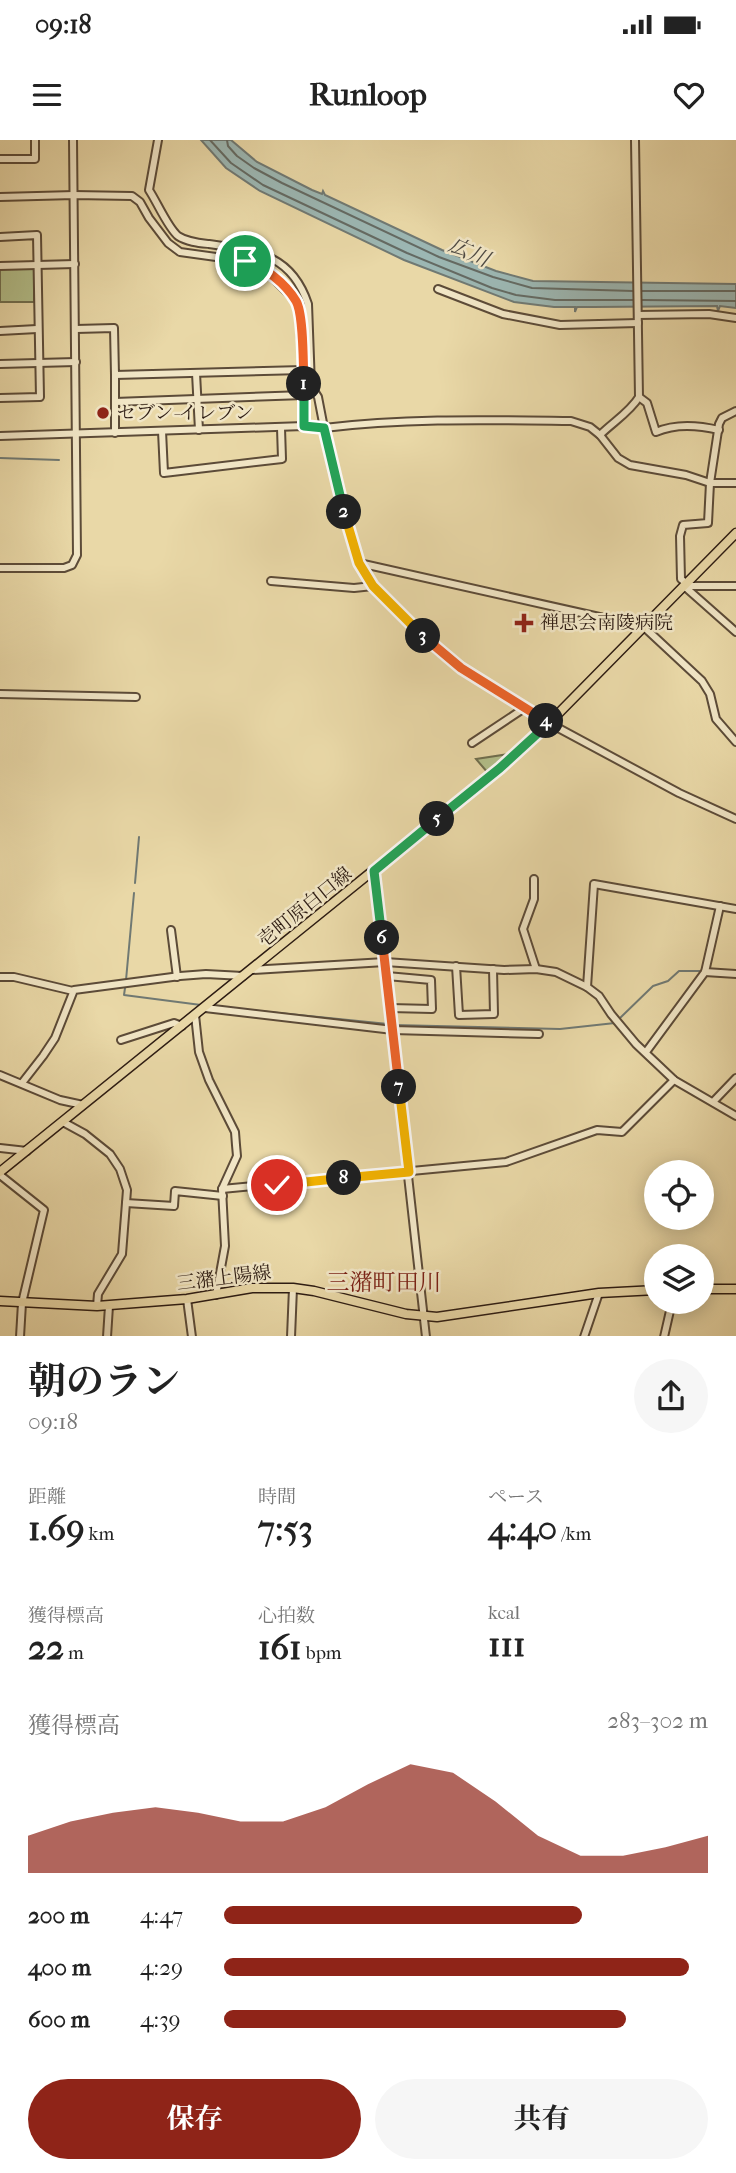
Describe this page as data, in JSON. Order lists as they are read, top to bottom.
{
  "streets": {
    "main road": ["壱町原白口線", "三潴上陽線"]
  },
  "districts": ["三潴町田川"],
  "water": ["広川"],
  "places": {
    "other": ["セブン-イレブン"],
    "health": ["禅思会南陵病院"]
  },
  "page": {
    "status": "09:18",
    "header": "Runloop",
    "pins": [
      "1",
      "2",
      "3",
      "4",
      "5",
      "6",
      "7",
      "8"
    ],
    "heading": ["朝のラン", "09:18"],
    "stats": [
      ["距離", "1.69 km"],
      ["時間", "7:53"],
      ["ペース", "4:40 /km"],
      ["獲得標高", "22 m"],
      ["心拍数", "161 bpm"],
      ["kcal", "111"]
    ],
    "chart": ["獲得標高", "283–302 m"],
    "list": [
      {
        "name": "200 m",
        "note": "4:47"
      },
      {
        "name": "400 m",
        "note": "4:29"
      },
      {
        "name": "600 m",
        "note": "4:39"
      }
    ],
    "buttons": ["保存", "共有"]
  }
}
